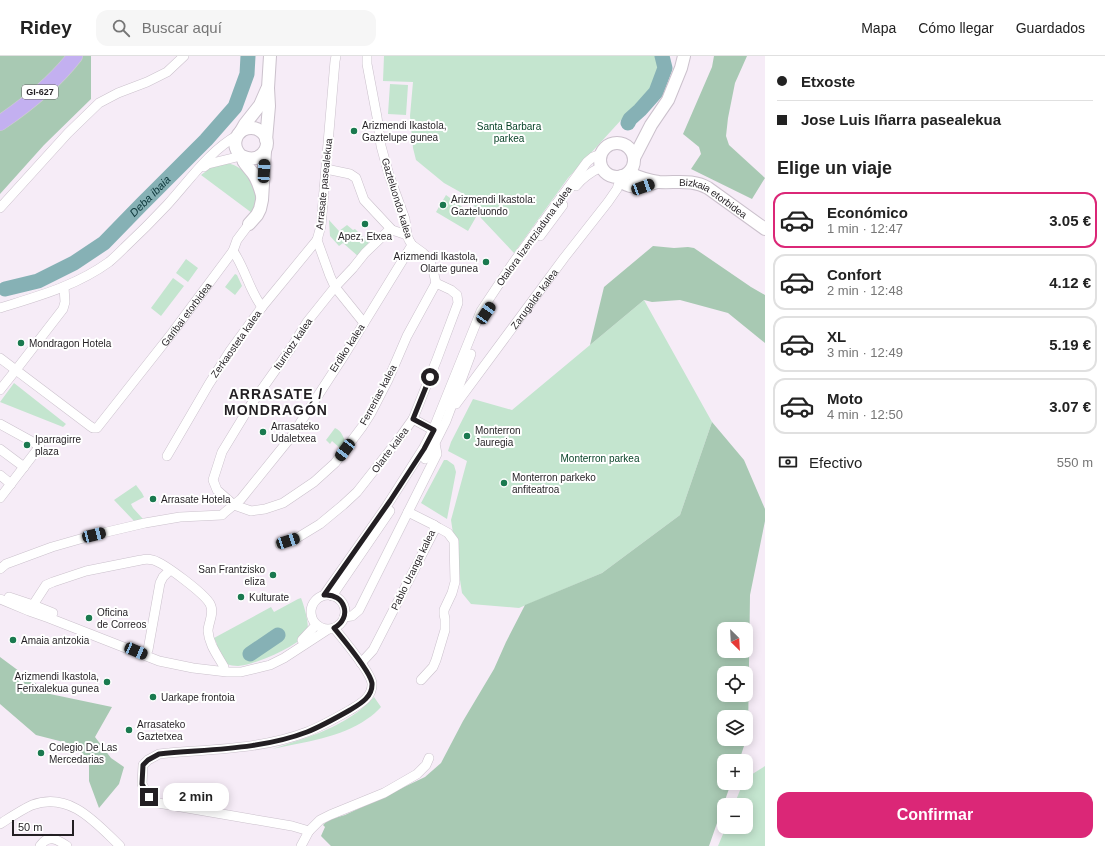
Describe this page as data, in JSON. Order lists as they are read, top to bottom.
{
  "streets": {
    "main road": ["GI-627"],
    "street": [
      "Arrasate pasealekua",
      "Gazteluondo kalea",
      "Bizkaia etorbidea",
      "Otalora lizentziaduna kalea",
      "Zarugalde kalea",
      "Garibai etorbidea",
      "Zerkaosteta kalea",
      "Iturriotz kalea",
      "Erdiko kalea",
      "Ferrerias kalea",
      "Olarte kalea",
      "Pablo Uranga kalea"
    ]
  },
  "crossings": [
    ["Arrasate pasealekua", "Zerkaosteta kalea"],
    ["Arrasate pasealekua", "Iturriotz kalea"],
    ["Arrasate pasealekua", "Erdiko kalea"],
    ["Gazteluondo kalea", "Erdiko kalea"],
    ["Gazteluondo kalea", "Ferrerias kalea"],
    ["Gazteluondo kalea", "Olarte kalea"],
    ["Bizkaia etorbidea", "Otalora lizentziaduna kalea"],
    ["Bizkaia etorbidea", "Zarugalde kalea"],
    ["Otalora lizentziaduna kalea", "Zarugalde kalea"],
    ["Iturriotz kalea", "Erdiko kalea"],
    ["Iturriotz kalea", "Ferrerias kalea"],
    ["Erdiko kalea", "Ferrerias kalea"],
    ["Ferrerias kalea", "Olarte kalea"]
  ],
  "districts": ["ARRASATE / MONDRAGÓN"],
  "water": ["Deba ibaia"],
  "parks": ["Santa Barbara parkea", "Monterron parkea"],
  "places": [
    "Arizmendi Ikastola, Gaztelupe gunea",
    "Arizmendi Ikastola: Gazteluondo",
    "Apez, Etxea",
    "Arizmendi Ikastola, Olarte gunea",
    "Mondragon Hotela",
    "Arrasateko Udaletxea",
    "Monterron Jauregia",
    "Iparragirre plaza",
    "Monterron parkeko anfiteatroa",
    "Arrasate Hotela",
    "San Frantzisko eliza",
    "Kulturate",
    "Oficina de Correos",
    "Amaia antzokia",
    "Arizmendi Ikastola, Ferixalekua gunea",
    "Uarkape frontoia",
    "Arrasateko Gaztetxea",
    "Colegio De Las Mercedarias"
  ],
  "scale_bar": "50 m",
  "north": "bottom right",
  "page": {
    "header": "Ridey",
    "search": "Buscar aquí",
    "nav": ["Mapa", "Cómo llegar", "Guardados"],
    "banner": ["Etxoste", "Jose Luis Iñarra pasealekua"],
    "heading": "Elige un viaje",
    "list": [
      {
        "name": "Económico",
        "note": "1 min · 12:47",
        "value": "3.05 €"
      },
      {
        "name": "Confort",
        "note": "2 min · 12:48",
        "value": "4.12 €"
      },
      {
        "name": "XL",
        "note": "3 min · 12:49",
        "value": "5.19 €"
      },
      {
        "name": "Moto",
        "note": "4 min · 12:50",
        "value": "3.07 €"
      }
    ],
    "pay": ["Efectivo", "550 m"],
    "map_buttons": ["+", "−"],
    "bubble": "2 min",
    "buttons": "Confirmar",
    "scale": "50 m"
  }
}
